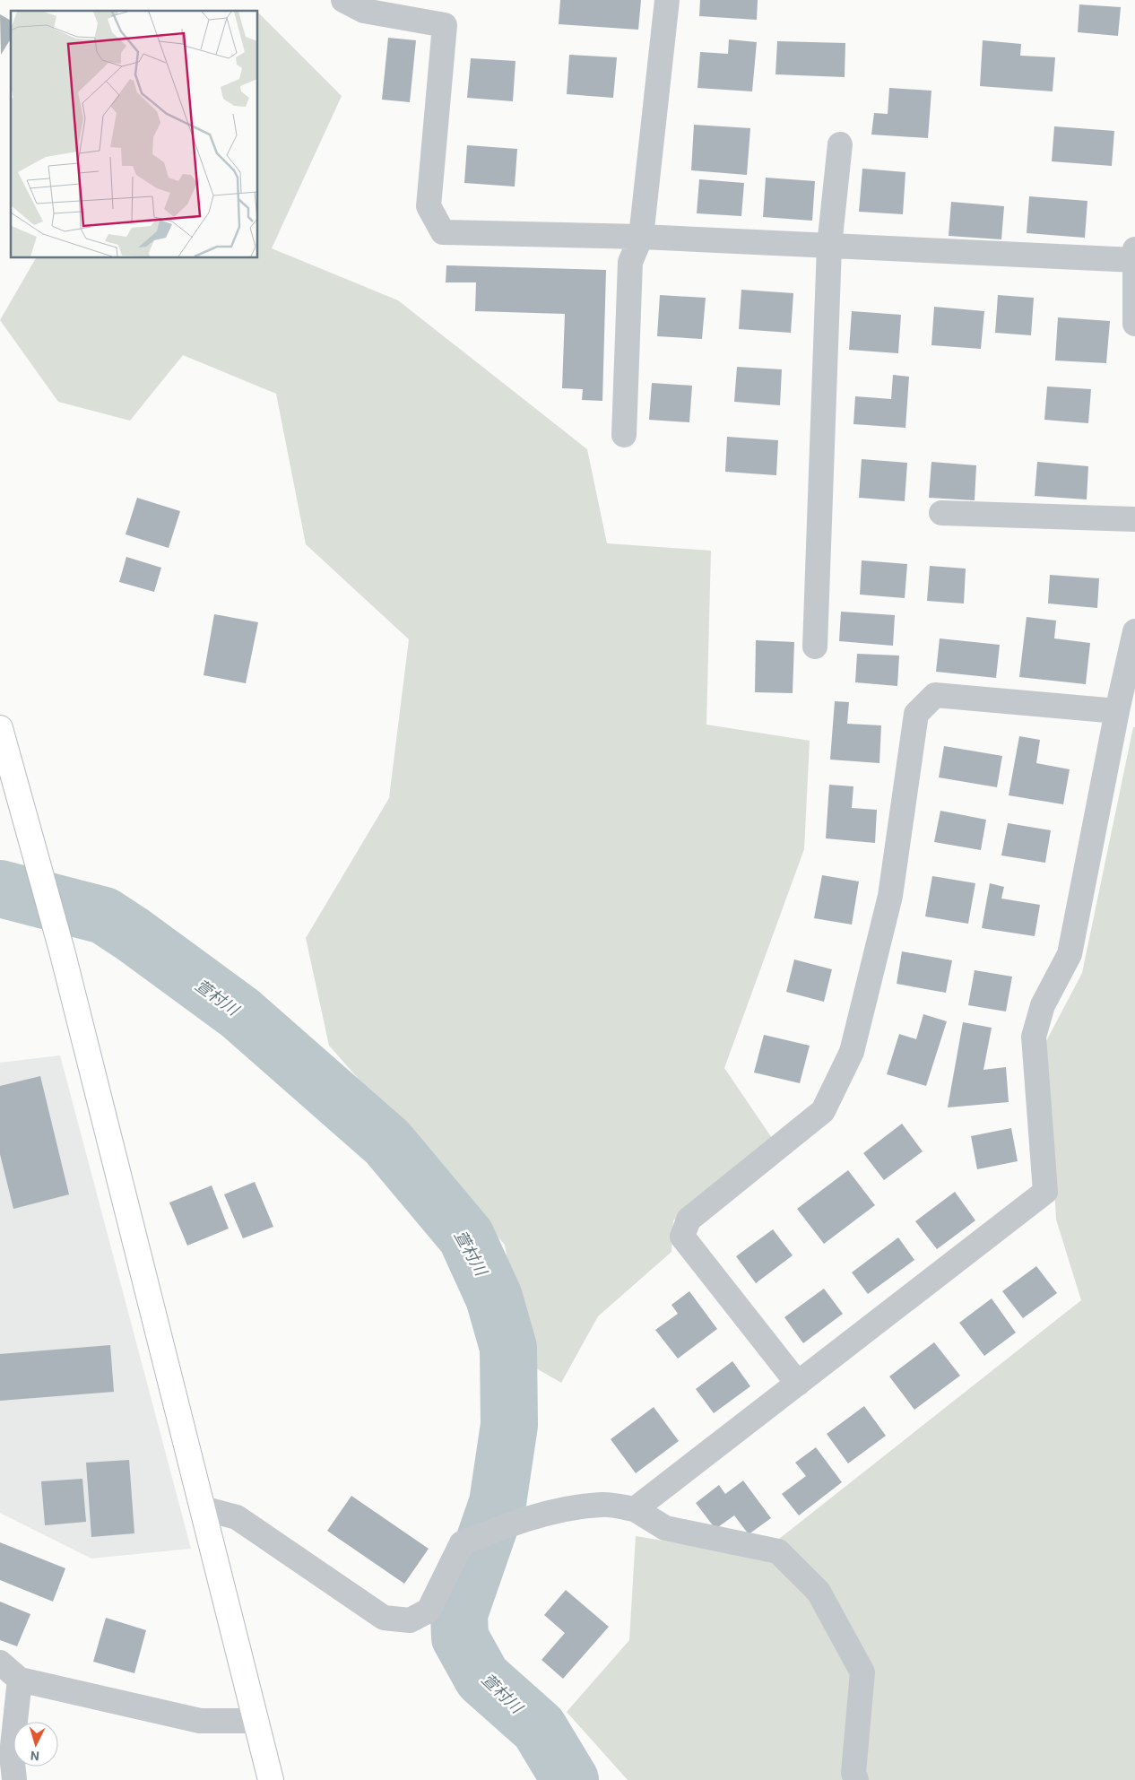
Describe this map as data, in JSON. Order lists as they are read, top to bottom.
{
  "water": ["萱村川"],
  "north": "bottom"
}
